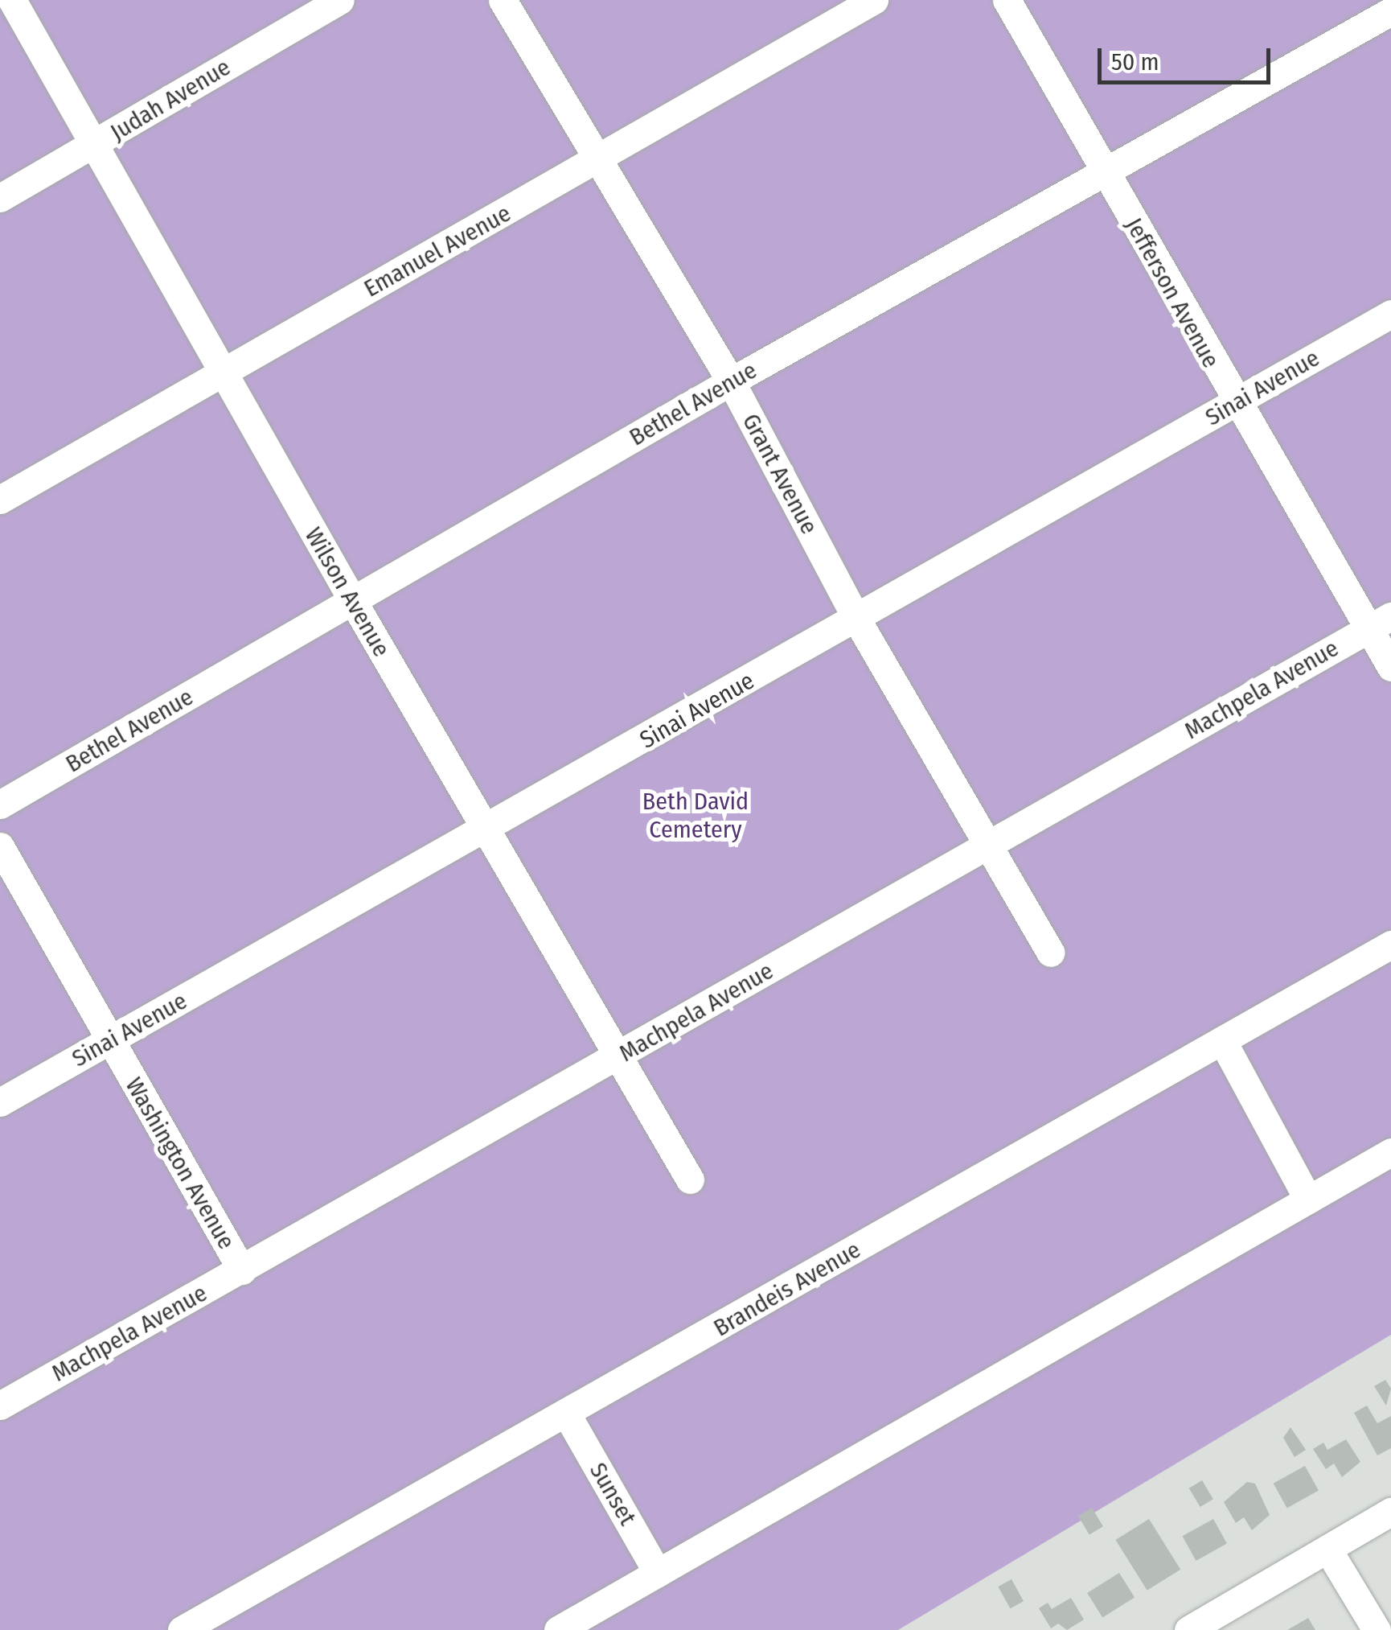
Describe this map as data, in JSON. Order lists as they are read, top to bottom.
{
  "streets": {
    "street": [
      "Judah Avenue",
      "Emanuel Avenue",
      "Jefferson Avenue",
      "Sinai Avenue",
      "Bethel Avenue",
      "Grant Avenue",
      "Wilson Avenue",
      "Machpela Avenue",
      "Washington Avenue",
      "Brandeis Avenue",
      "Sunset"
    ]
  },
  "crossings": [
    ["Judah Avenue", "Wilson Avenue"],
    ["Emanuel Avenue", "Grant Avenue"],
    ["Emanuel Avenue", "Wilson Avenue"],
    ["Jefferson Avenue", "Sinai Avenue"],
    ["Jefferson Avenue", "Bethel Avenue"],
    ["Jefferson Avenue", "Machpela Avenue"],
    ["Sinai Avenue", "Grant Avenue"],
    ["Sinai Avenue", "Wilson Avenue"],
    ["Sinai Avenue", "Washington Avenue"],
    ["Bethel Avenue", "Grant Avenue"],
    ["Bethel Avenue", "Wilson Avenue"],
    ["Grant Avenue", "Machpela Avenue"],
    ["Wilson Avenue", "Machpela Avenue"],
    ["Machpela Avenue", "Washington Avenue"],
    ["Brandeis Avenue", "Sunset"]
  ],
  "parks": ["Beth David Cemetery"],
  "scale_bar": "50 m"
}
